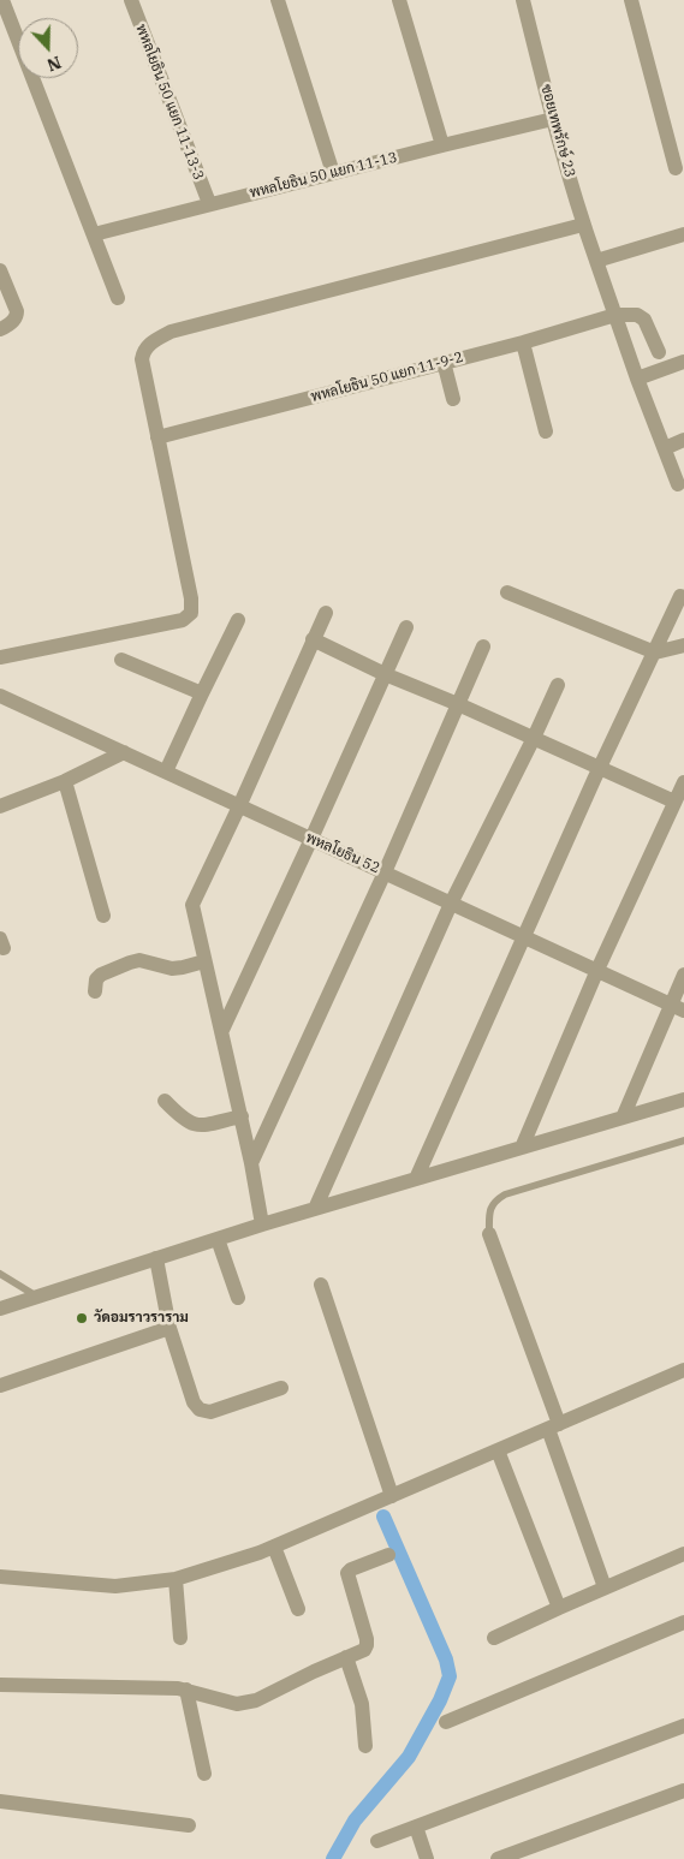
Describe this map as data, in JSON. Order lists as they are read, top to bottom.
{
  "streets": {
    "street": [
      "พหลโยธิน 50 แยก 11-13-3",
      "ซอยเทพรักษ์ 23",
      "พหลโยธิน 50 แยก 11-13",
      "พหลโยธิน 50 แยก 11-9-2",
      "พหลโยธิน 52"
    ]
  },
  "crossings": [
    ["พหลโยธิน 50 แยก 11-13-3", "พหลโยธิน 50 แยก 11-13"],
    ["ซอยเทพรักษ์ 23", "พหลโยธิน 50 แยก 11-13"],
    ["ซอยเทพรักษ์ 23", "พหลโยธิน 50 แยก 11-9-2"]
  ],
  "places": ["วัดอมราวราราม"],
  "north": "bottom"
}
